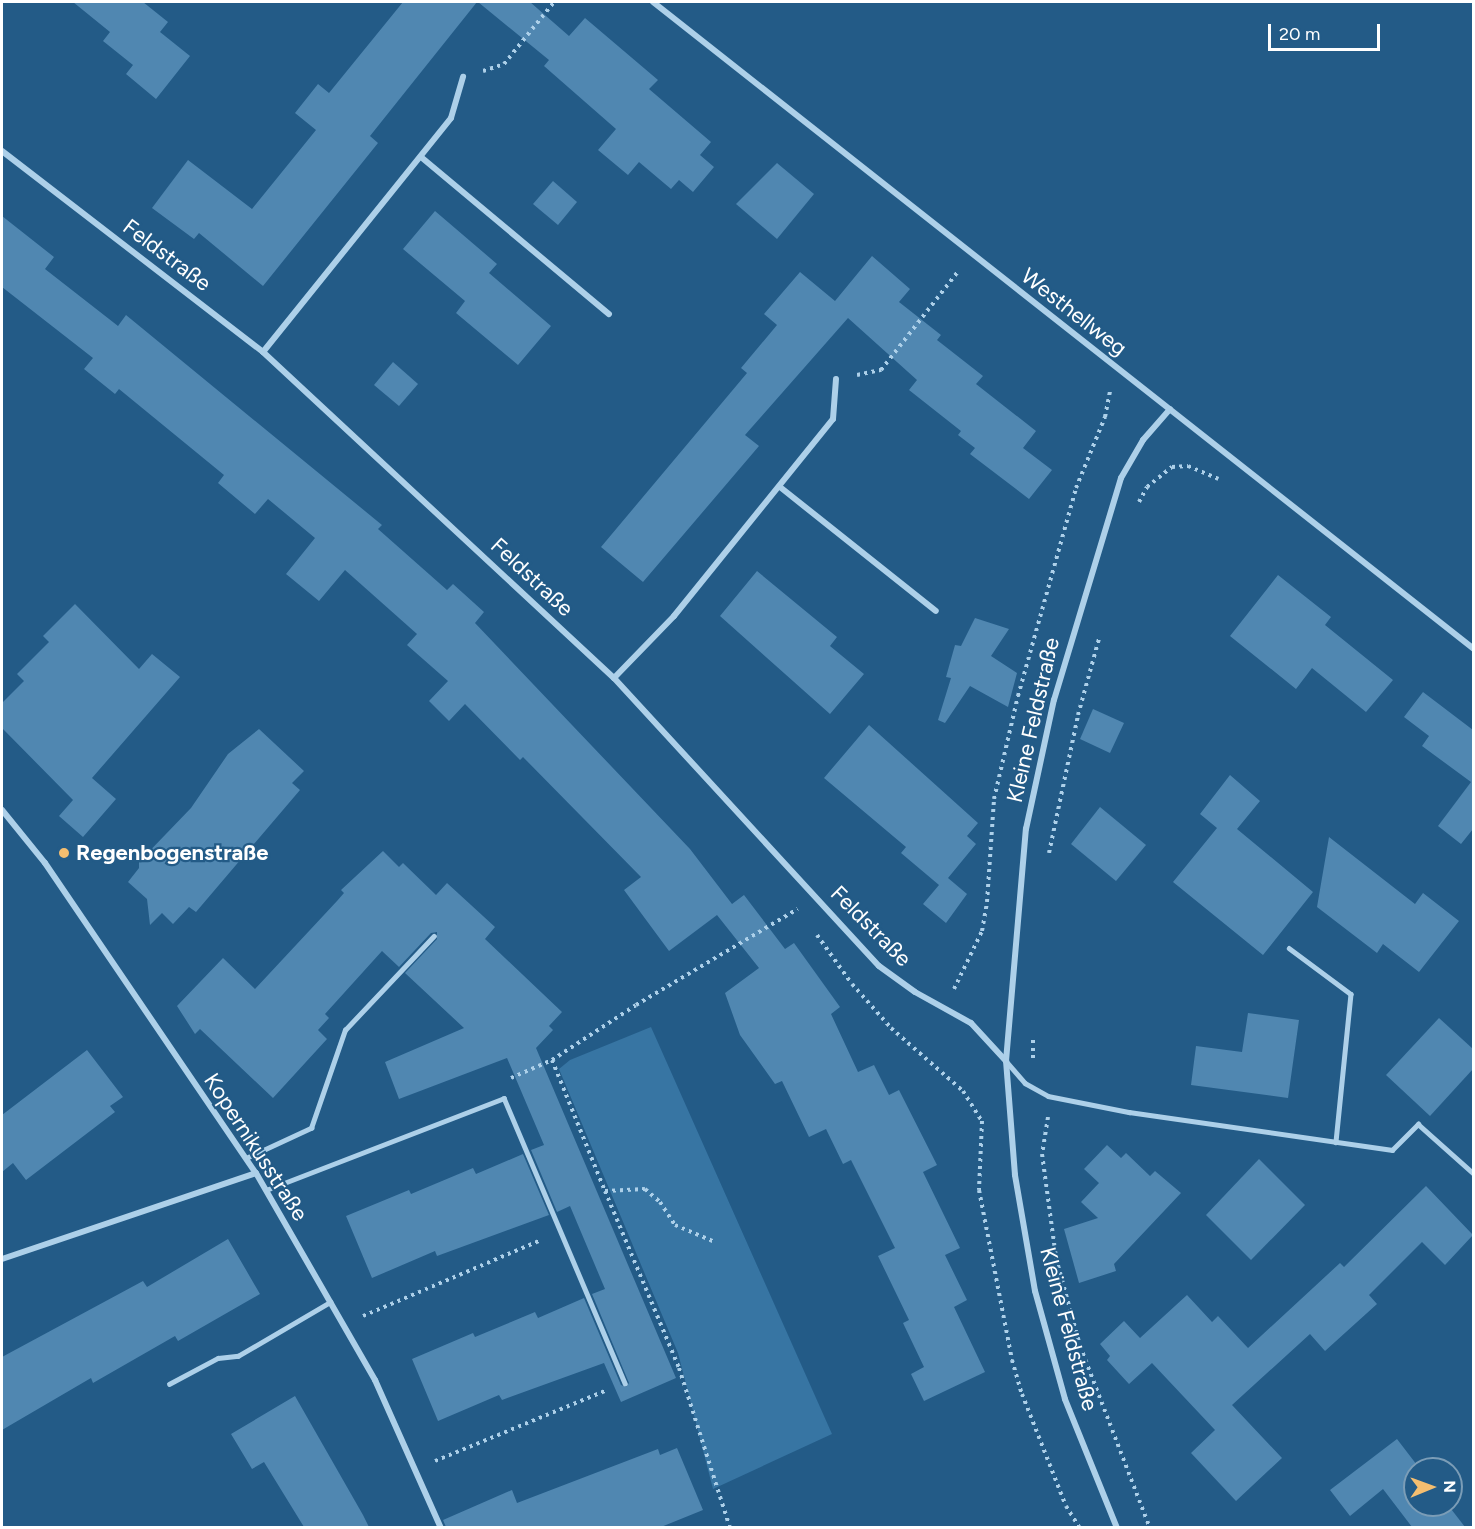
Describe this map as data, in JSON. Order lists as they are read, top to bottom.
{
  "streets": {
    "street": [
      "Feldstraße",
      "Westhellweg",
      "Kleine Feldstraße",
      "Kopernikusstraße"
    ]
  },
  "crossings": [
    ["Feldstraße", "Kleine Feldstraße"],
    ["Westhellweg", "Kleine Feldstraße"]
  ],
  "places": ["Regenbogenstraße"],
  "scale_bar": "20 m",
  "north": "right"
}
